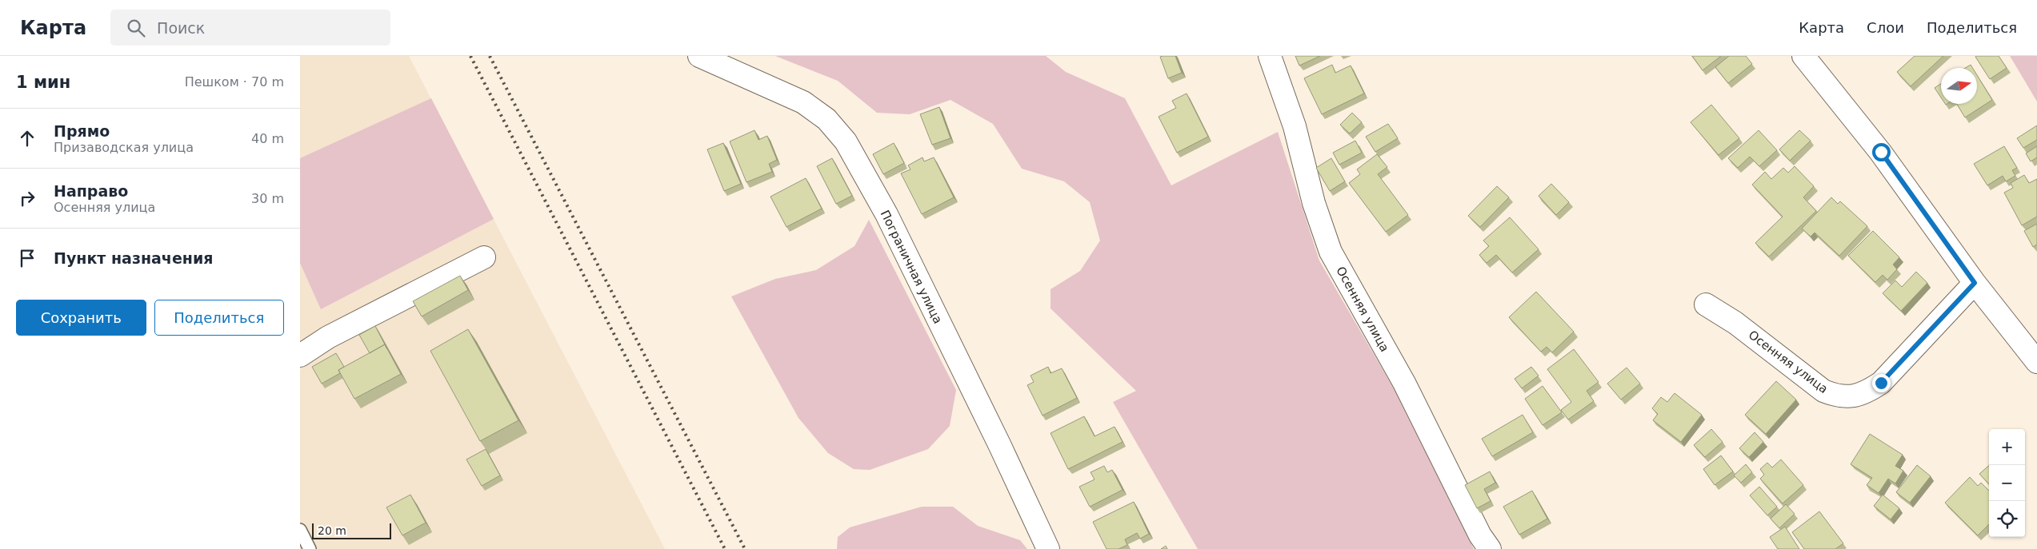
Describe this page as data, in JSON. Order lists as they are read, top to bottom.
{
  "streets": {
    "street": ["Пограничная улица", "Осенняя улица"]
  },
  "scale_bar": "20 m",
  "north": "right",
  "page": {
    "header": "Карта",
    "search": "Поиск",
    "nav": ["Карта", "Слои", "Поделиться"],
    "heading": ["1 мин", "Пешком · 70 m"],
    "list": [
      ["Прямо", "Призаводская улица", "40 m"],
      ["Направо", "Осенняя улица", "30 m"],
      "Пункт назначения"
    ],
    "buttons": ["Сохранить", "Поделиться"],
    "map_buttons": ["+", "−"],
    "scale": "20 m"
  }
}
